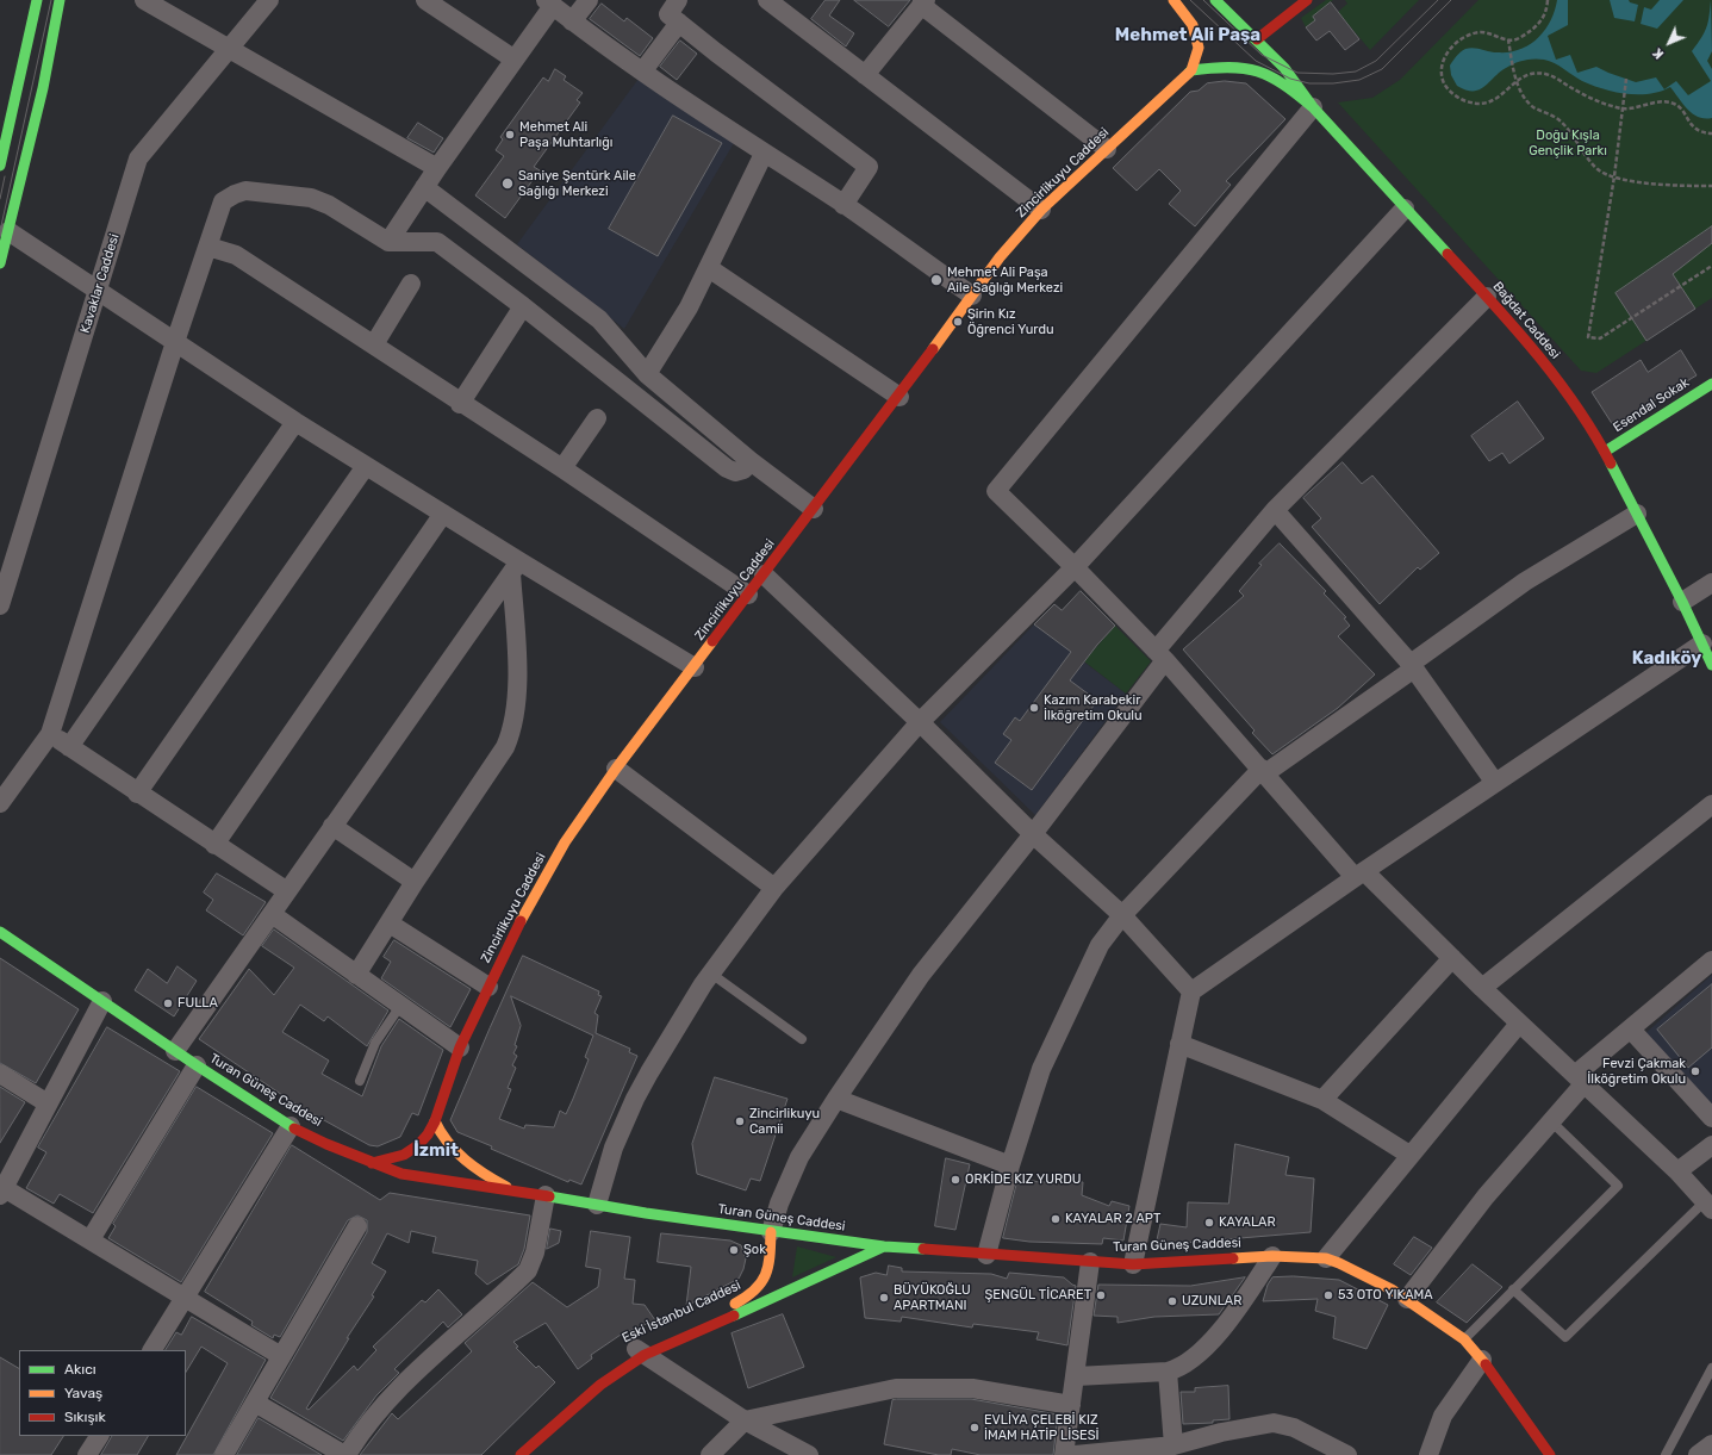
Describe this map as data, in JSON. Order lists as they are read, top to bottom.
{
  "streets": {
    "main road": [
      "Zincirlikuyu Caddesi",
      "Bağdat Caddesi",
      "Esendal Sokak",
      "Turan Güneş Caddesi",
      "Eski İstanbul Caddesi"
    ],
    "street": ["Kavaklar Caddesi"]
  },
  "crossings": [
    ["Zincirlikuyu Caddesi", "Turan Güneş Caddesi"],
    ["Bağdat Caddesi", "Esendal Sokak"],
    ["Turan Güneş Caddesi", "Eski İstanbul Caddesi"]
  ],
  "districts": ["Mehmet Ali Paşa", "Kadıköy", "İzmit"],
  "parks": ["Doğu Kışla Gençlik Parkı"],
  "places": [
    "Mehmet Ali Paşa Muhtarlığı",
    "Saniye Şentürk Aile Sağlığı Merkezi",
    "Mehmet Ali Paşa Aile Sağlığı Merkezi",
    "Şirin Kız Öğrenci Yurdu",
    "Kazım Karabekir İlköğretim Okulu",
    "FULLA",
    "Fevzi Çakmak İlköğretim Okulu",
    "Zincirlikuyu Camii",
    "ORKİDE KIZ YURDU",
    "KAYALAR 2 APT",
    "KAYALAR",
    "Şok",
    "ŞENGÜL TİCARET",
    "53 OTO YIKAMA",
    "BÜYÜKOĞLU APARTMANI",
    "UZUNLAR",
    "EVLİYA ÇELEBİ KIZ İMAM HATİP LİSESİ"
  ],
  "legend": ["Akıcı", "Yavaş", "Sıkışık"],
  "north": "bottom left"
}
